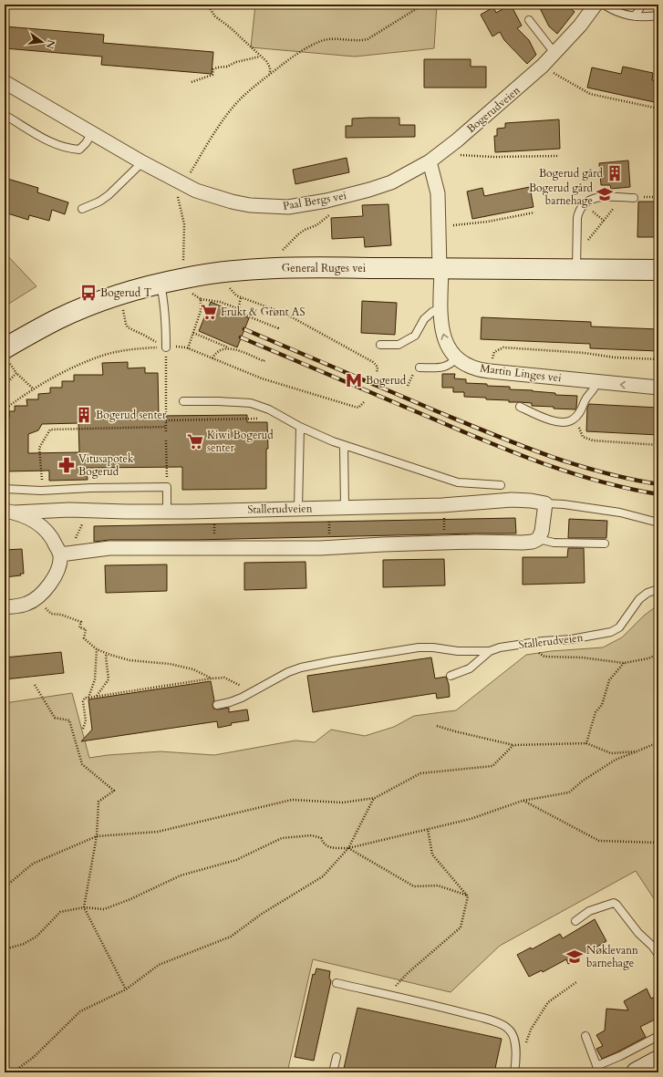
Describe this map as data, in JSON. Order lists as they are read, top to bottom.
{
  "streets": {
    "main road": ["General Ruges vei"],
    "street": [
      "Bogerudveien",
      "Paal Bergs vei",
      "Martin Linges vei",
      "Stallerudveien"
    ]
  },
  "crossings": [
    ["Bogerudveien", "Paal Bergs vei"],
    ["General Ruges vei", "Martin Linges vei"]
  ],
  "places": {
    "building": ["Bogerud gård", "Bogerud senter"],
    "school or university": ["Bogerud gård barnehage", "Nøklevann barnehage"],
    "bus stop": ["Bogerud T"],
    "supermarket": ["Frukt & Grønt AS", "Kiwi Bogerud senter"],
    "metro station": ["Bogerud"],
    "pharmacy": ["Vitusapotek Bogerud"]
  },
  "north": "right"
}
